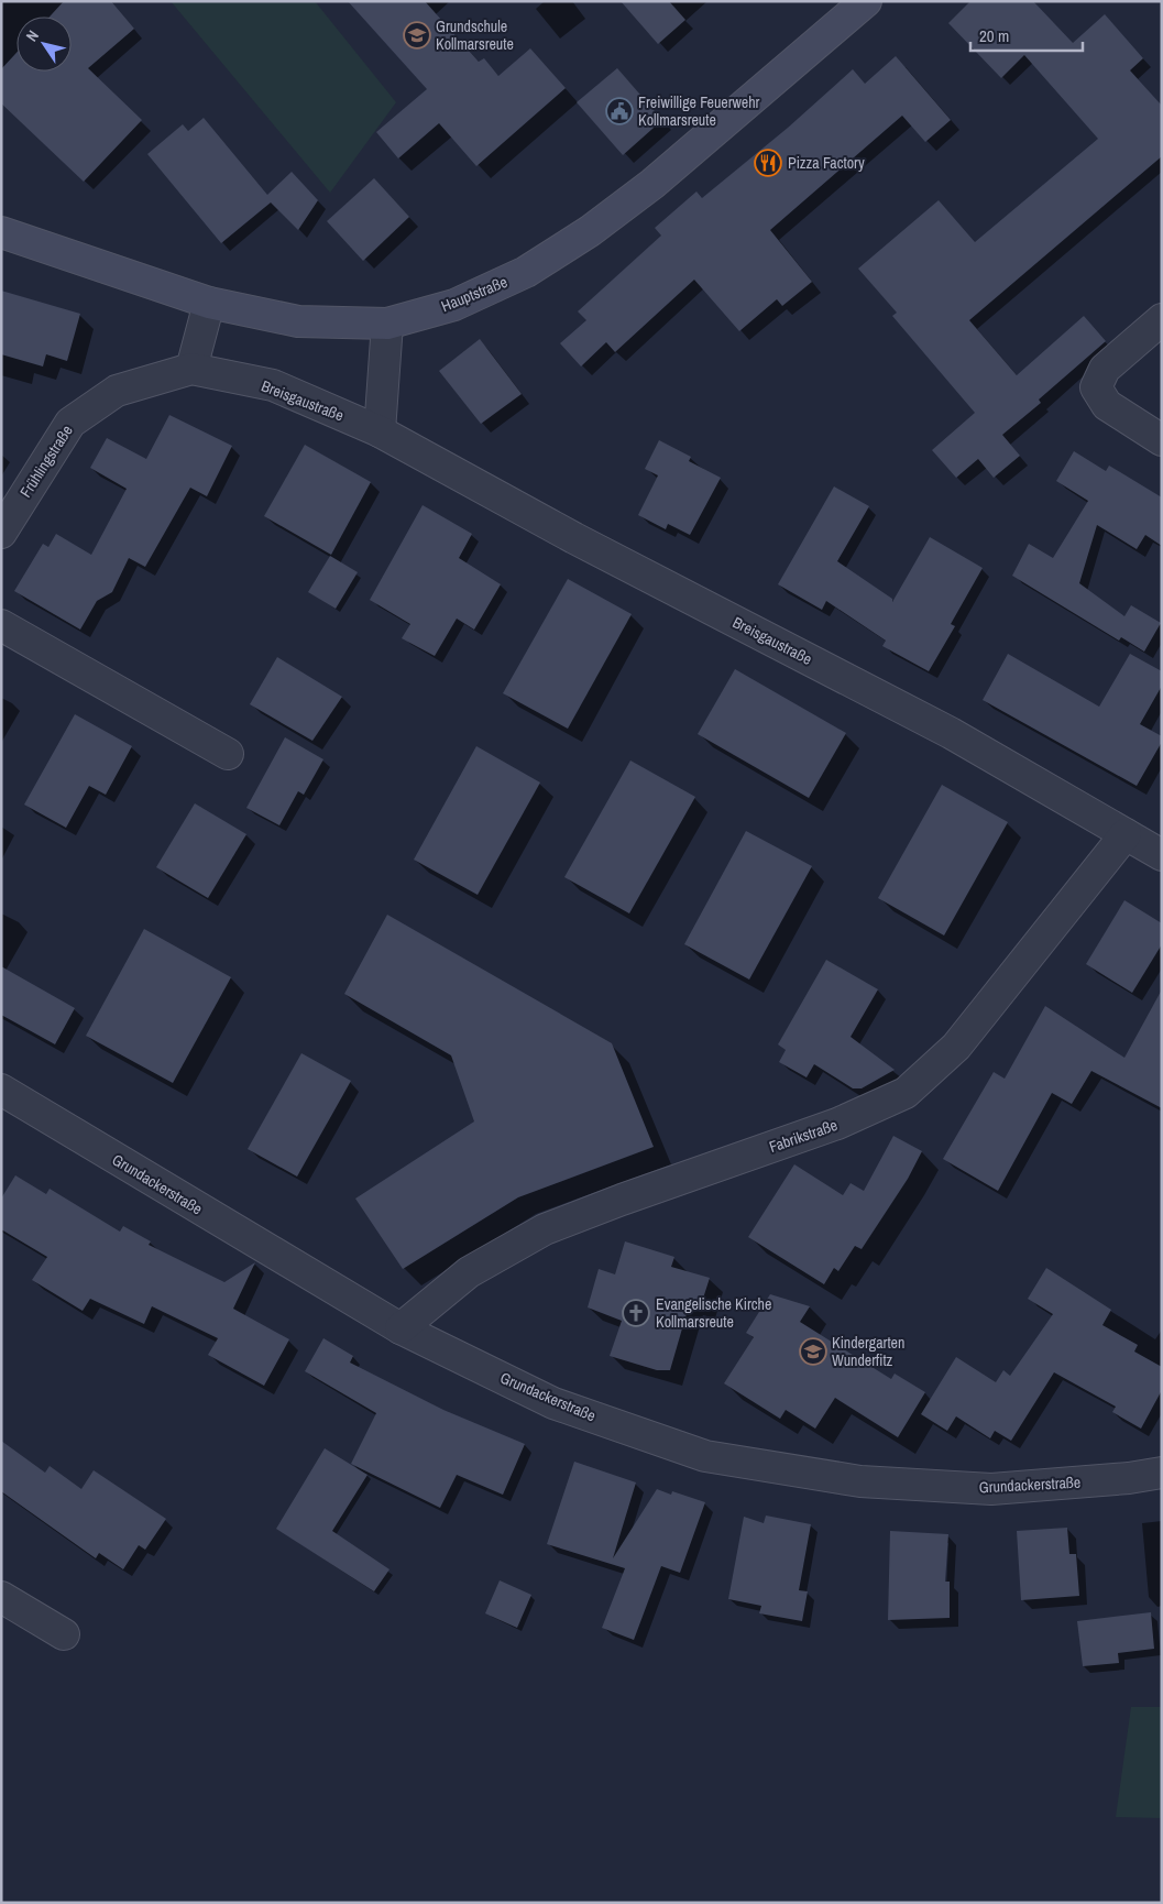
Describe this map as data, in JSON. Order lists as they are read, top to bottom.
{
  "streets": {
    "main road": ["Hauptstraße"],
    "street": [
      "Breisgaustraße",
      "Frühlingstraße",
      "Fabrikstraße",
      "Grundackerstraße"
    ]
  },
  "crossings": [
    ["Breisgaustraße", "Frühlingstraße"],
    ["Breisgaustraße", "Fabrikstraße"],
    ["Fabrikstraße", "Grundackerstraße"]
  ],
  "places": {
    "school or university": ["Grundschule Kollmarsreute", "Kindergarten Wunderfitz"],
    "public building": ["Freiwillige Feuerwehr Kollmarsreute"],
    "restaurant": ["Pizza Factory"],
    "church": ["Evangelische Kirche Kollmarsreute"]
  },
  "scale_bar": "20 m",
  "north": "top left"
}
